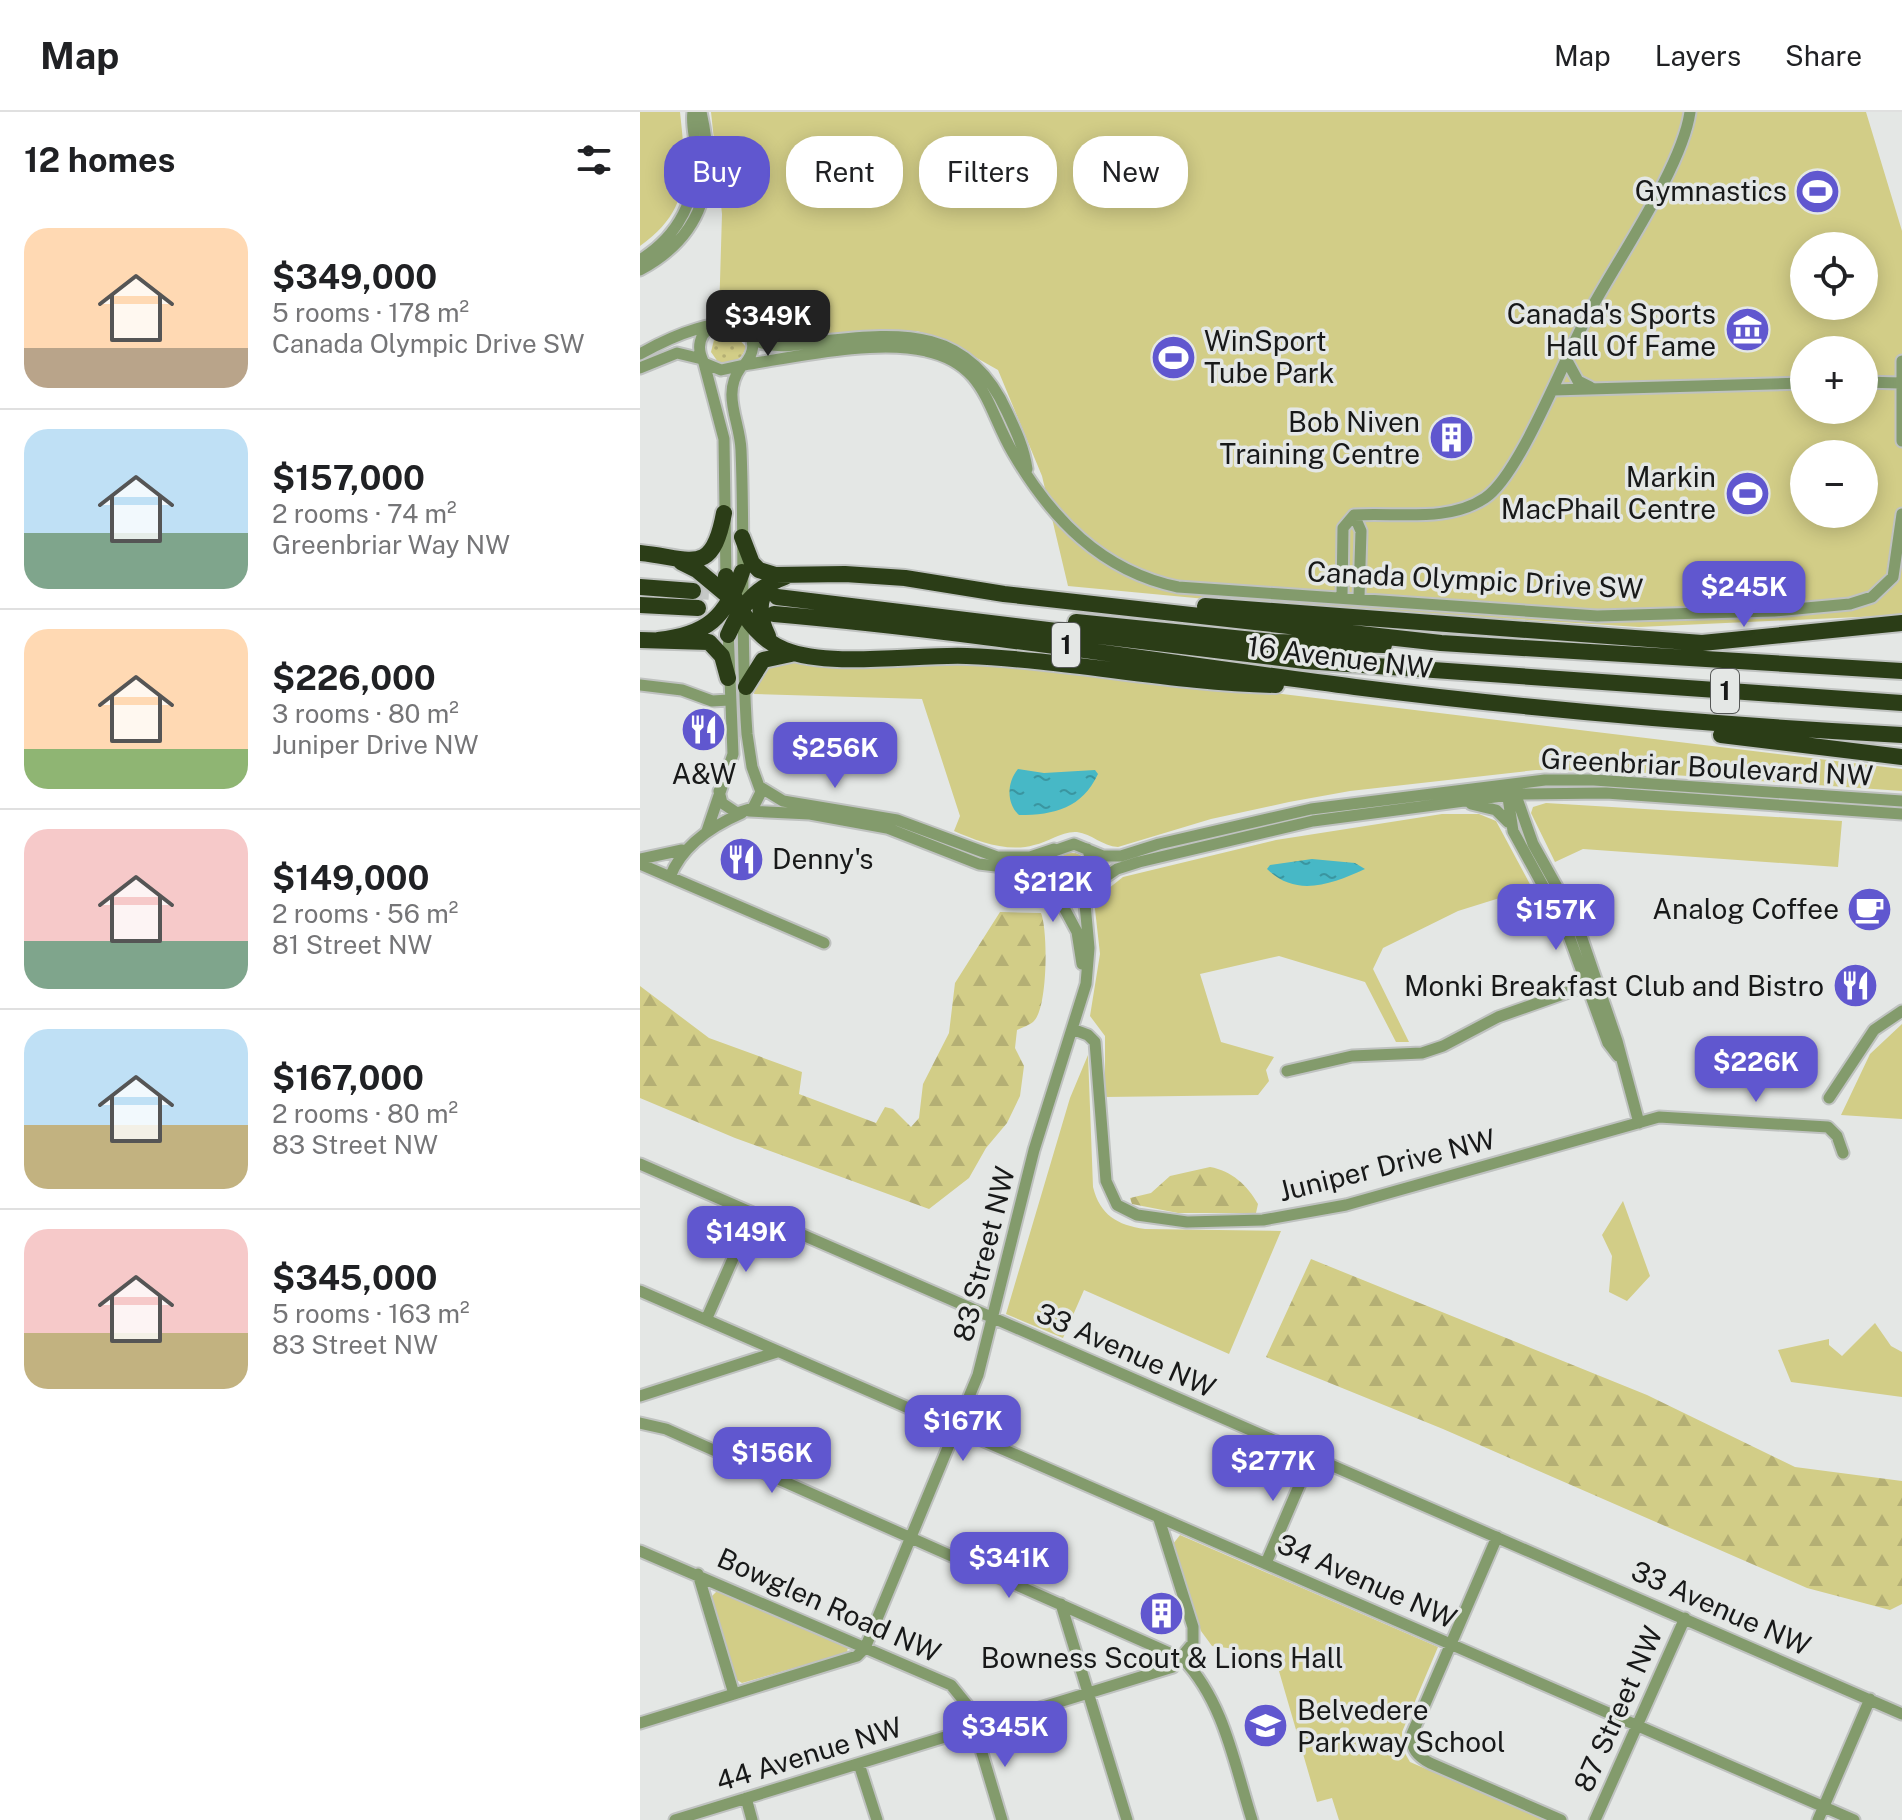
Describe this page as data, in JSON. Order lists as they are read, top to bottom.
{
  "streets": {
    "highway": ["1", "16 Avenue NW"],
    "street": [
      "Canada Olympic Drive SW",
      "Greenbriar Boulevard NW",
      "Juniper Drive NW",
      "83 Street NW",
      "33 Avenue NW",
      "34 Avenue NW",
      "Bowglen Road NW",
      "87 Street NW",
      "44 Avenue NW"
    ]
  },
  "crossings": [
    ["Greenbriar Boulevard NW", "83 Street NW"],
    ["Juniper Drive NW", "83 Street NW"],
    ["83 Street NW", "33 Avenue NW"],
    ["83 Street NW", "34 Avenue NW"],
    ["83 Street NW", "Bowglen Road NW"],
    ["33 Avenue NW", "87 Street NW"],
    ["34 Avenue NW", "87 Street NW"],
    ["Bowglen Road NW", "44 Avenue NW"]
  ],
  "places": {
    "sports": ["Gymnastics", "WinSport Tube Park", "Markin MacPhail Centre"],
    "museum": ["Canada's Sports Hall Of Fame"],
    "building": ["Bob Niven Training Centre", "Bowness Scout & Lions Hall"],
    "restaurant": ["A&W", "Denny's", "Monki Breakfast Club and Bistro"],
    "cafe": ["Analog Coffee"],
    "school or university": ["Belvedere Parkway School"]
  },
  "page": {
    "header": "Map",
    "nav": ["Map", "Layers", "Share"],
    "heading": "12 homes",
    "chip": [
      "Buy",
      "Rent",
      "Filters",
      "New"
    ],
    "list": [
      {
        "name": "$349,000",
        "note": "5 rooms · 178 m² · Canada Olympic Drive SW"
      },
      {
        "name": "$157,000",
        "note": "2 rooms · 74 m² · Greenbriar Way NW"
      },
      {
        "name": "$226,000",
        "note": "3 rooms · 80 m² · Juniper Drive NW"
      },
      {
        "name": "$149,000",
        "note": "2 rooms · 56 m² · 81 Street NW"
      },
      {
        "name": "$167,000",
        "note": "2 rooms · 80 m² · 83 Street NW"
      },
      {
        "name": "$345,000",
        "note": "5 rooms · 163 m² · 83 Street NW"
      }
    ],
    "map_buttons": ["+", "−"],
    "price": [
      "$349K",
      "$245K",
      "$256K",
      "$212K",
      "$157K",
      "$226K",
      "$149K",
      "$167K",
      "$156K",
      "$277K",
      "$341K",
      "$345K"
    ]
  }
}
